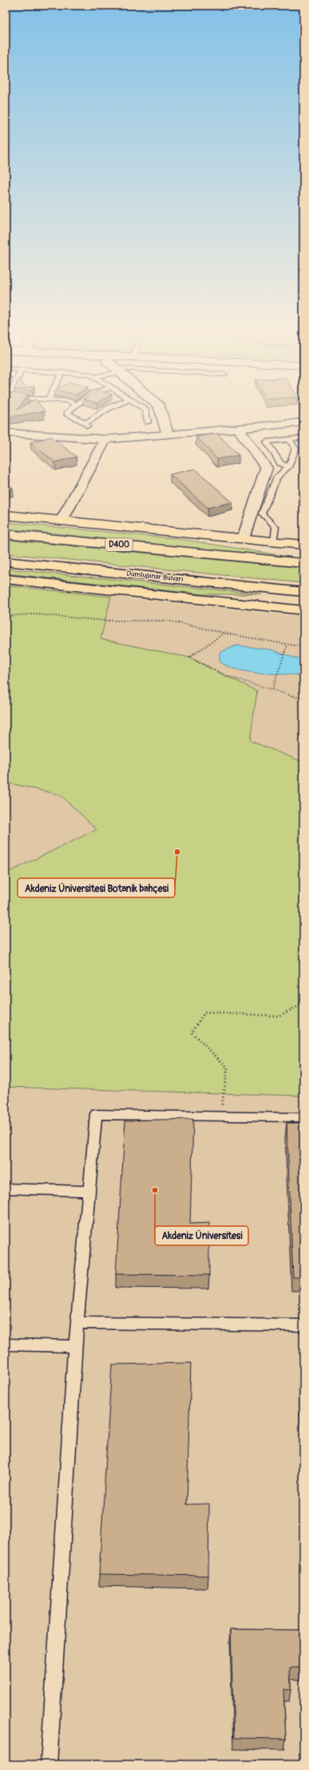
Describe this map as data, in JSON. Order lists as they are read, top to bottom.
{
  "streets": {
    "main road": ["D400", "Dumlupınar Bulvarı"]
  },
  "places": ["Akdeniz Üniversitesi Botanik bahçesi", "Akdeniz Üniversitesi"]
}
